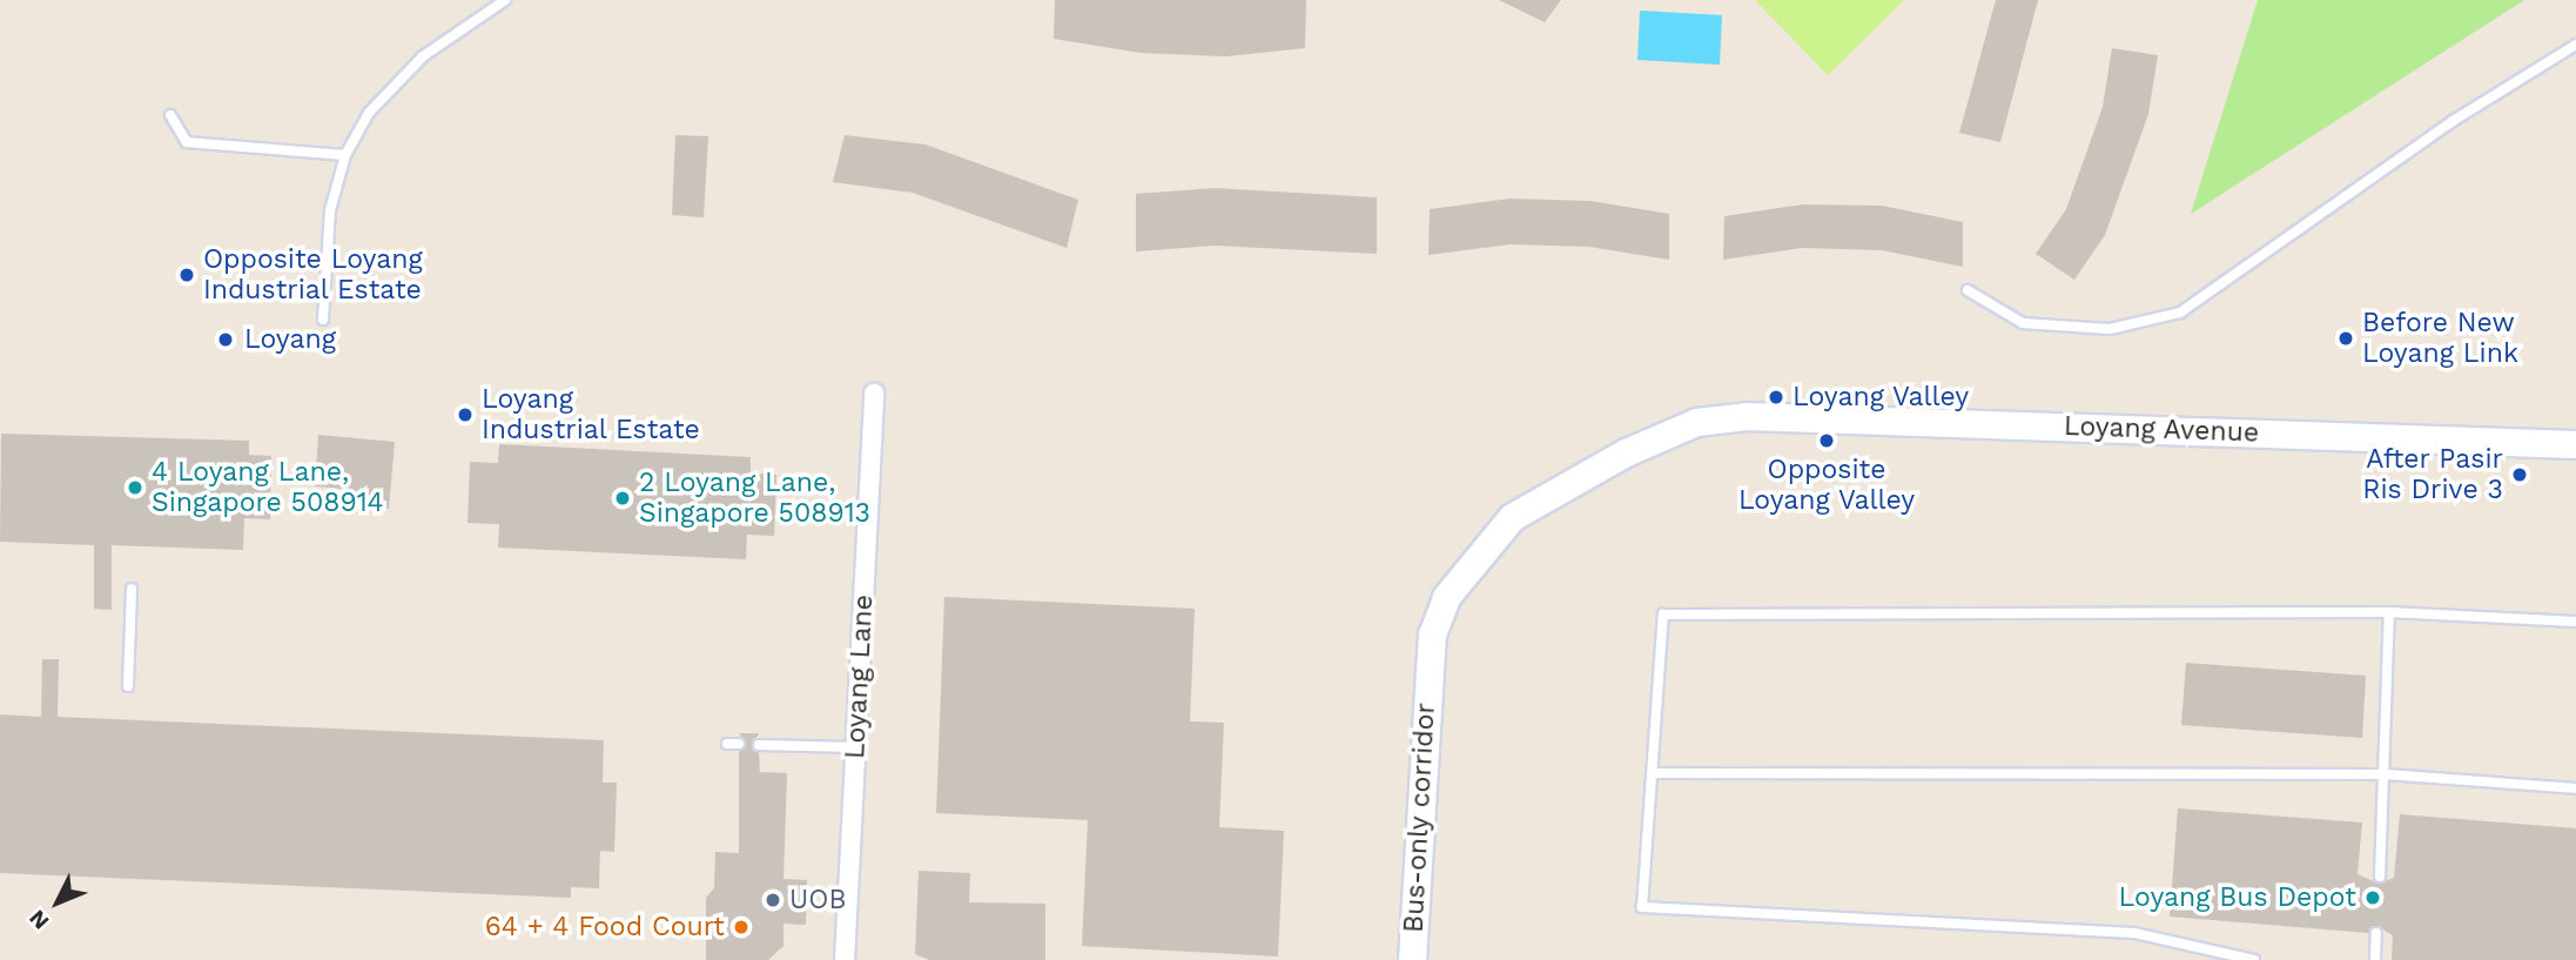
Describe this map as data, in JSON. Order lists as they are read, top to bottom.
{
  "streets": {
    "street": ["Loyang Avenue", "Loyang Lane", "Bus-only corridor"]
  },
  "crossings": [
    ["Loyang Avenue", "Bus-only corridor"]
  ],
  "places": [
    "Opposite Loyang Industrial Estate",
    "Before New Loyang Link",
    "Loyang",
    "Loyang Valley",
    "Loyang Industrial Estate",
    "Opposite Loyang Valley",
    "After Pasir Ris Drive 3",
    "4 Loyang Lane, Singapore 508914",
    "2 Loyang Lane, Singapore 508913",
    "Loyang Bus Depot",
    "UOB",
    "64 + 4 Food Court"
  ],
  "north": "bottom left"
}
